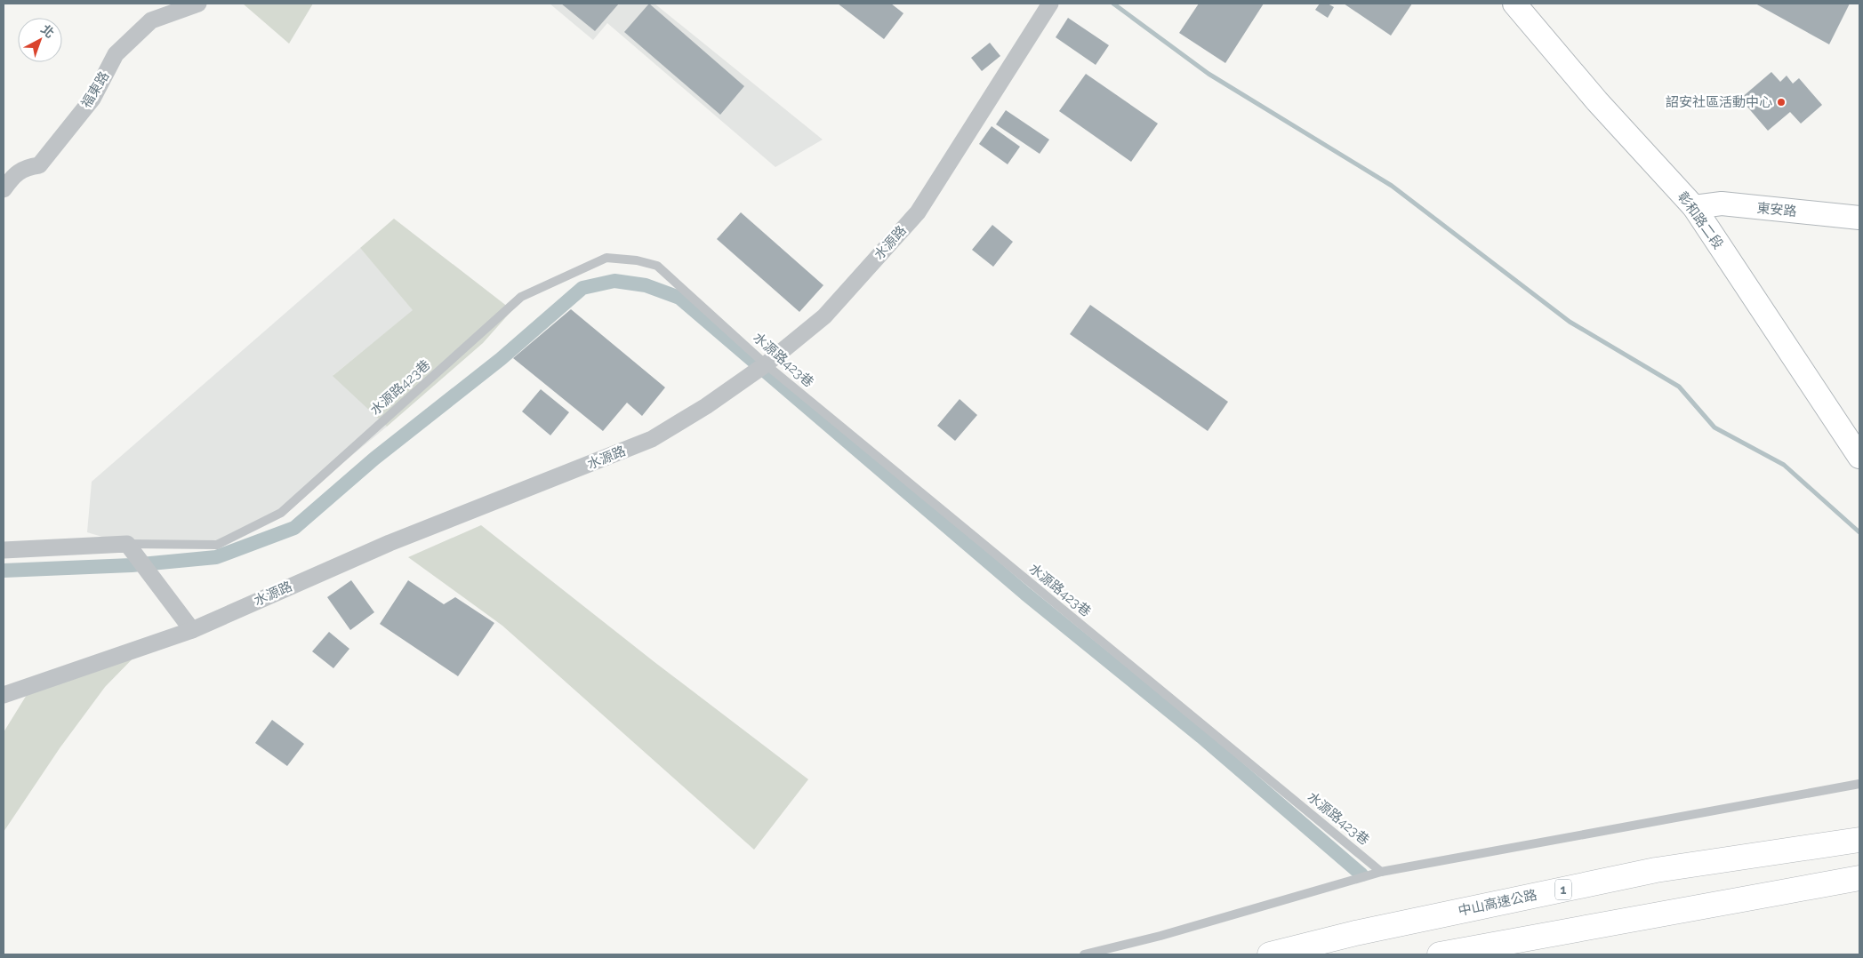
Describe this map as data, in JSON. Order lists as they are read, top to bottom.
{
  "streets": {
    "highway": ["1", "中山高速公路"],
    "street": [
      "福東路",
      "東安路",
      "彰和路二段",
      "水源路"
    ],
    "lane": ["水源路423巷"]
  },
  "crossings": [
    ["東安路", "彰和路二段"],
    ["水源路", "水源路423巷"]
  ],
  "places": ["詔安社區活動中心"],
  "north": "top right"
}
